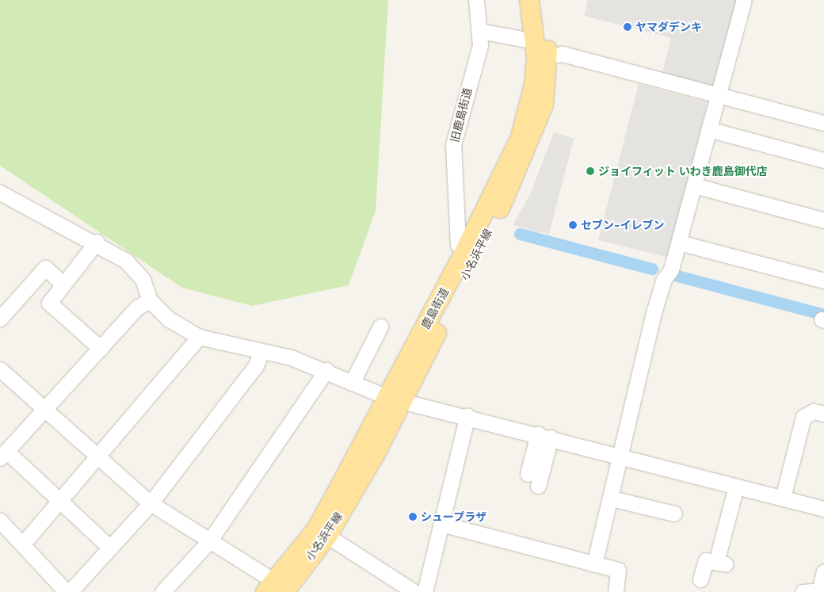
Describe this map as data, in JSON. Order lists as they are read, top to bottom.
{
  "streets": {
    "main road": ["小名浜平線", "鹿島街道"],
    "street": ["旧鹿島街道"]
  },
  "crossings": [
    ["旧鹿島街道", "鹿島街道"],
    ["小名浜平線", "鹿島街道"]
  ],
  "places": [
    "ヤマダデンキ",
    "ジョイフィット いわき鹿島御代店",
    "セブン-イレブン",
    "シュープラザ"
  ]
}
